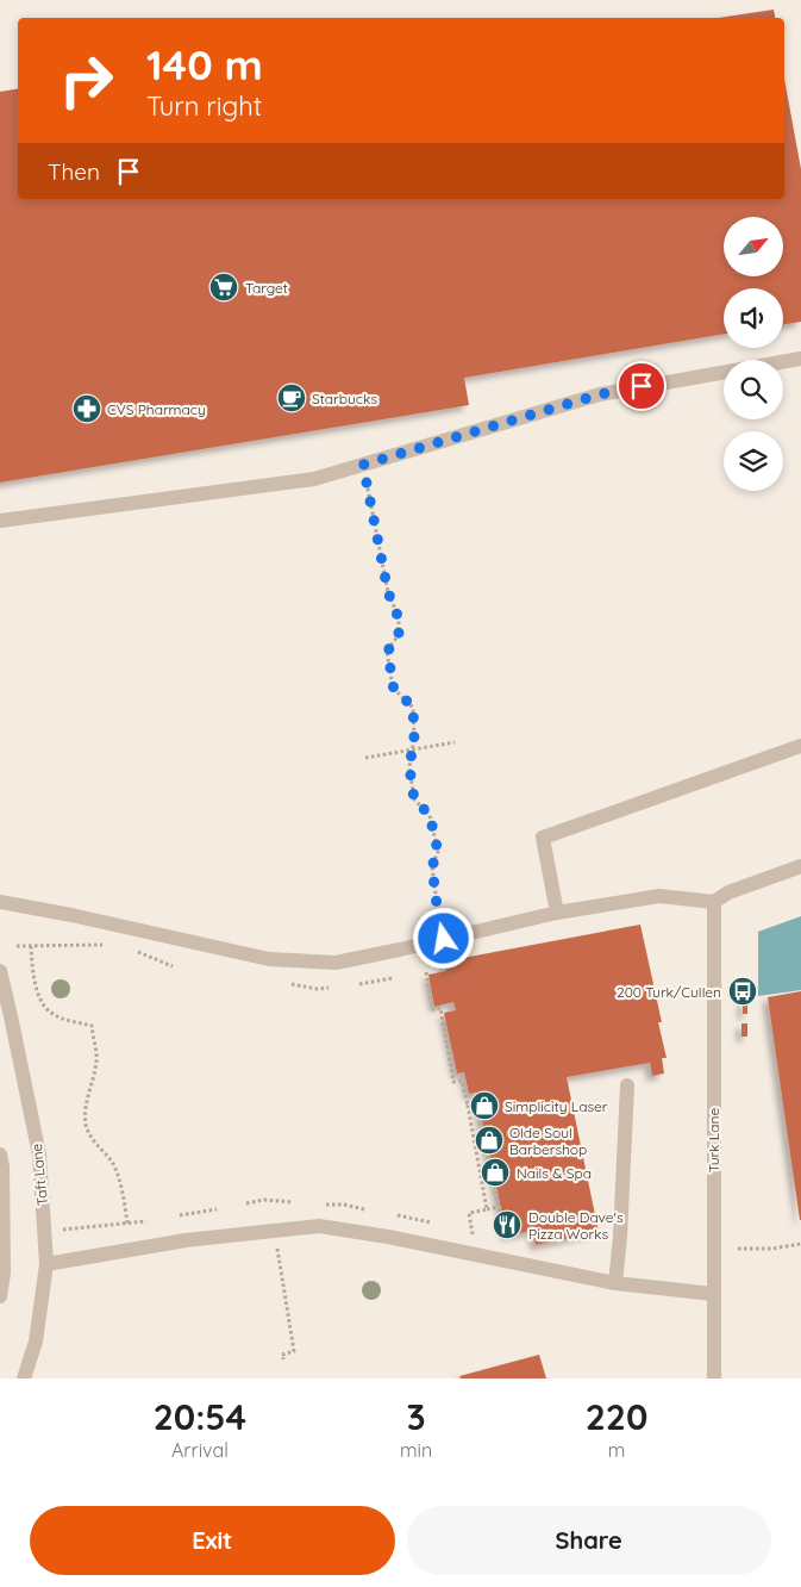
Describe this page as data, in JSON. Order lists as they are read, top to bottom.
{
  "streets": {
    "street": ["Turk Lane", "Taft Lane"]
  },
  "places": {
    "supermarket": ["Target"],
    "cafe": ["Starbucks"],
    "pharmacy": ["CVS Pharmacy"],
    "bus stop": ["200 Turk/Cullen"],
    "shop": ["Simplicity Laser", "Olde Soul Barbershop", "Nails & Spa"],
    "restaurant": ["Double Dave's Pizza Works"]
  },
  "north": "top right",
  "page": {
    "turn": ["140 m", "Turn right"],
    "then": "Then",
    "eta": [
      "20:54",
      "Arrival",
      "3",
      "min",
      "220",
      "m"
    ],
    "buttons": ["Exit", "Share"]
  }
}
